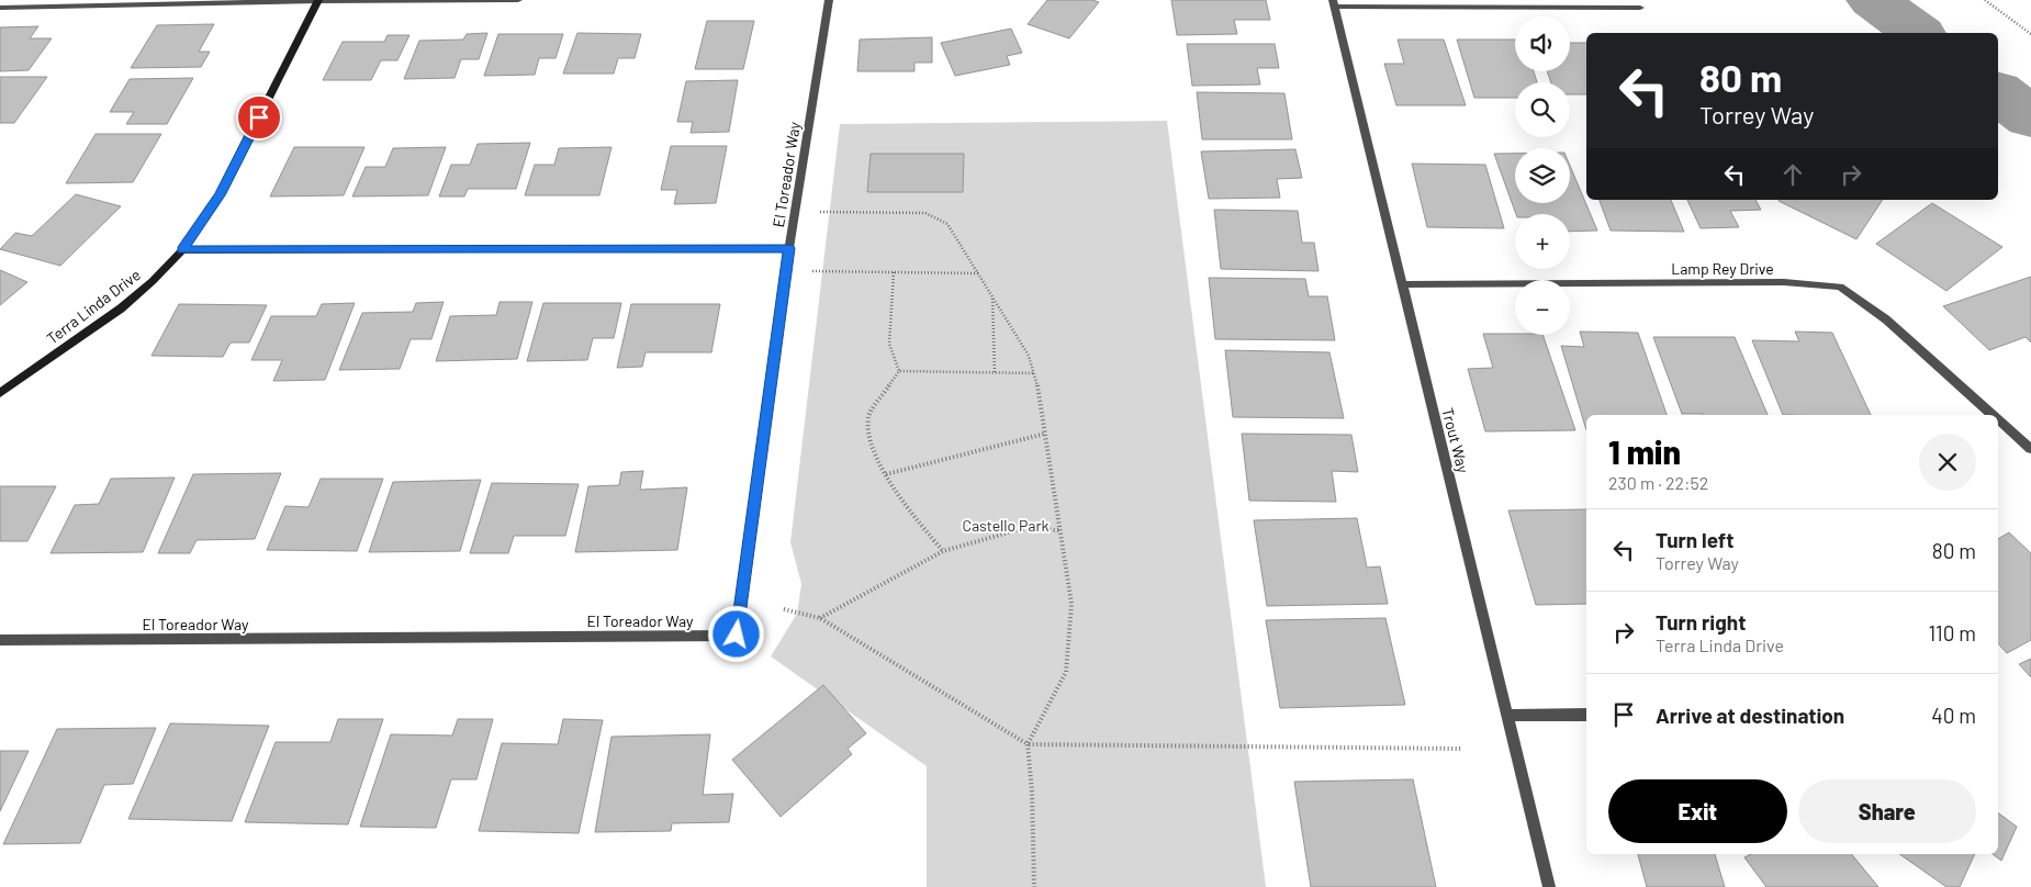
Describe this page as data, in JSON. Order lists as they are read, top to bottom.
{
  "streets": {
    "street": [
      "El Toreador Way",
      "Lamp Rey Drive",
      "Terra Linda Drive",
      "Trout Way"
    ]
  },
  "crossings": [
    ["Lamp Rey Drive", "Trout Way"]
  ],
  "parks": ["Castello Park"],
  "page": {
    "map_buttons": ["+", "−"],
    "turn": ["80 m", "Torrey Way"],
    "heading": ["1 min", "230 m · 22:52"],
    "list": [
      {
        "name": "Turn left",
        "note": "Torrey Way",
        "value": "80 m"
      },
      {
        "name": "Turn right",
        "note": "Terra Linda Drive",
        "value": "110 m"
      },
      {
        "name": "Arrive at destination",
        "value": "40 m"
      }
    ],
    "buttons": ["Exit", "Share"]
  }
}
